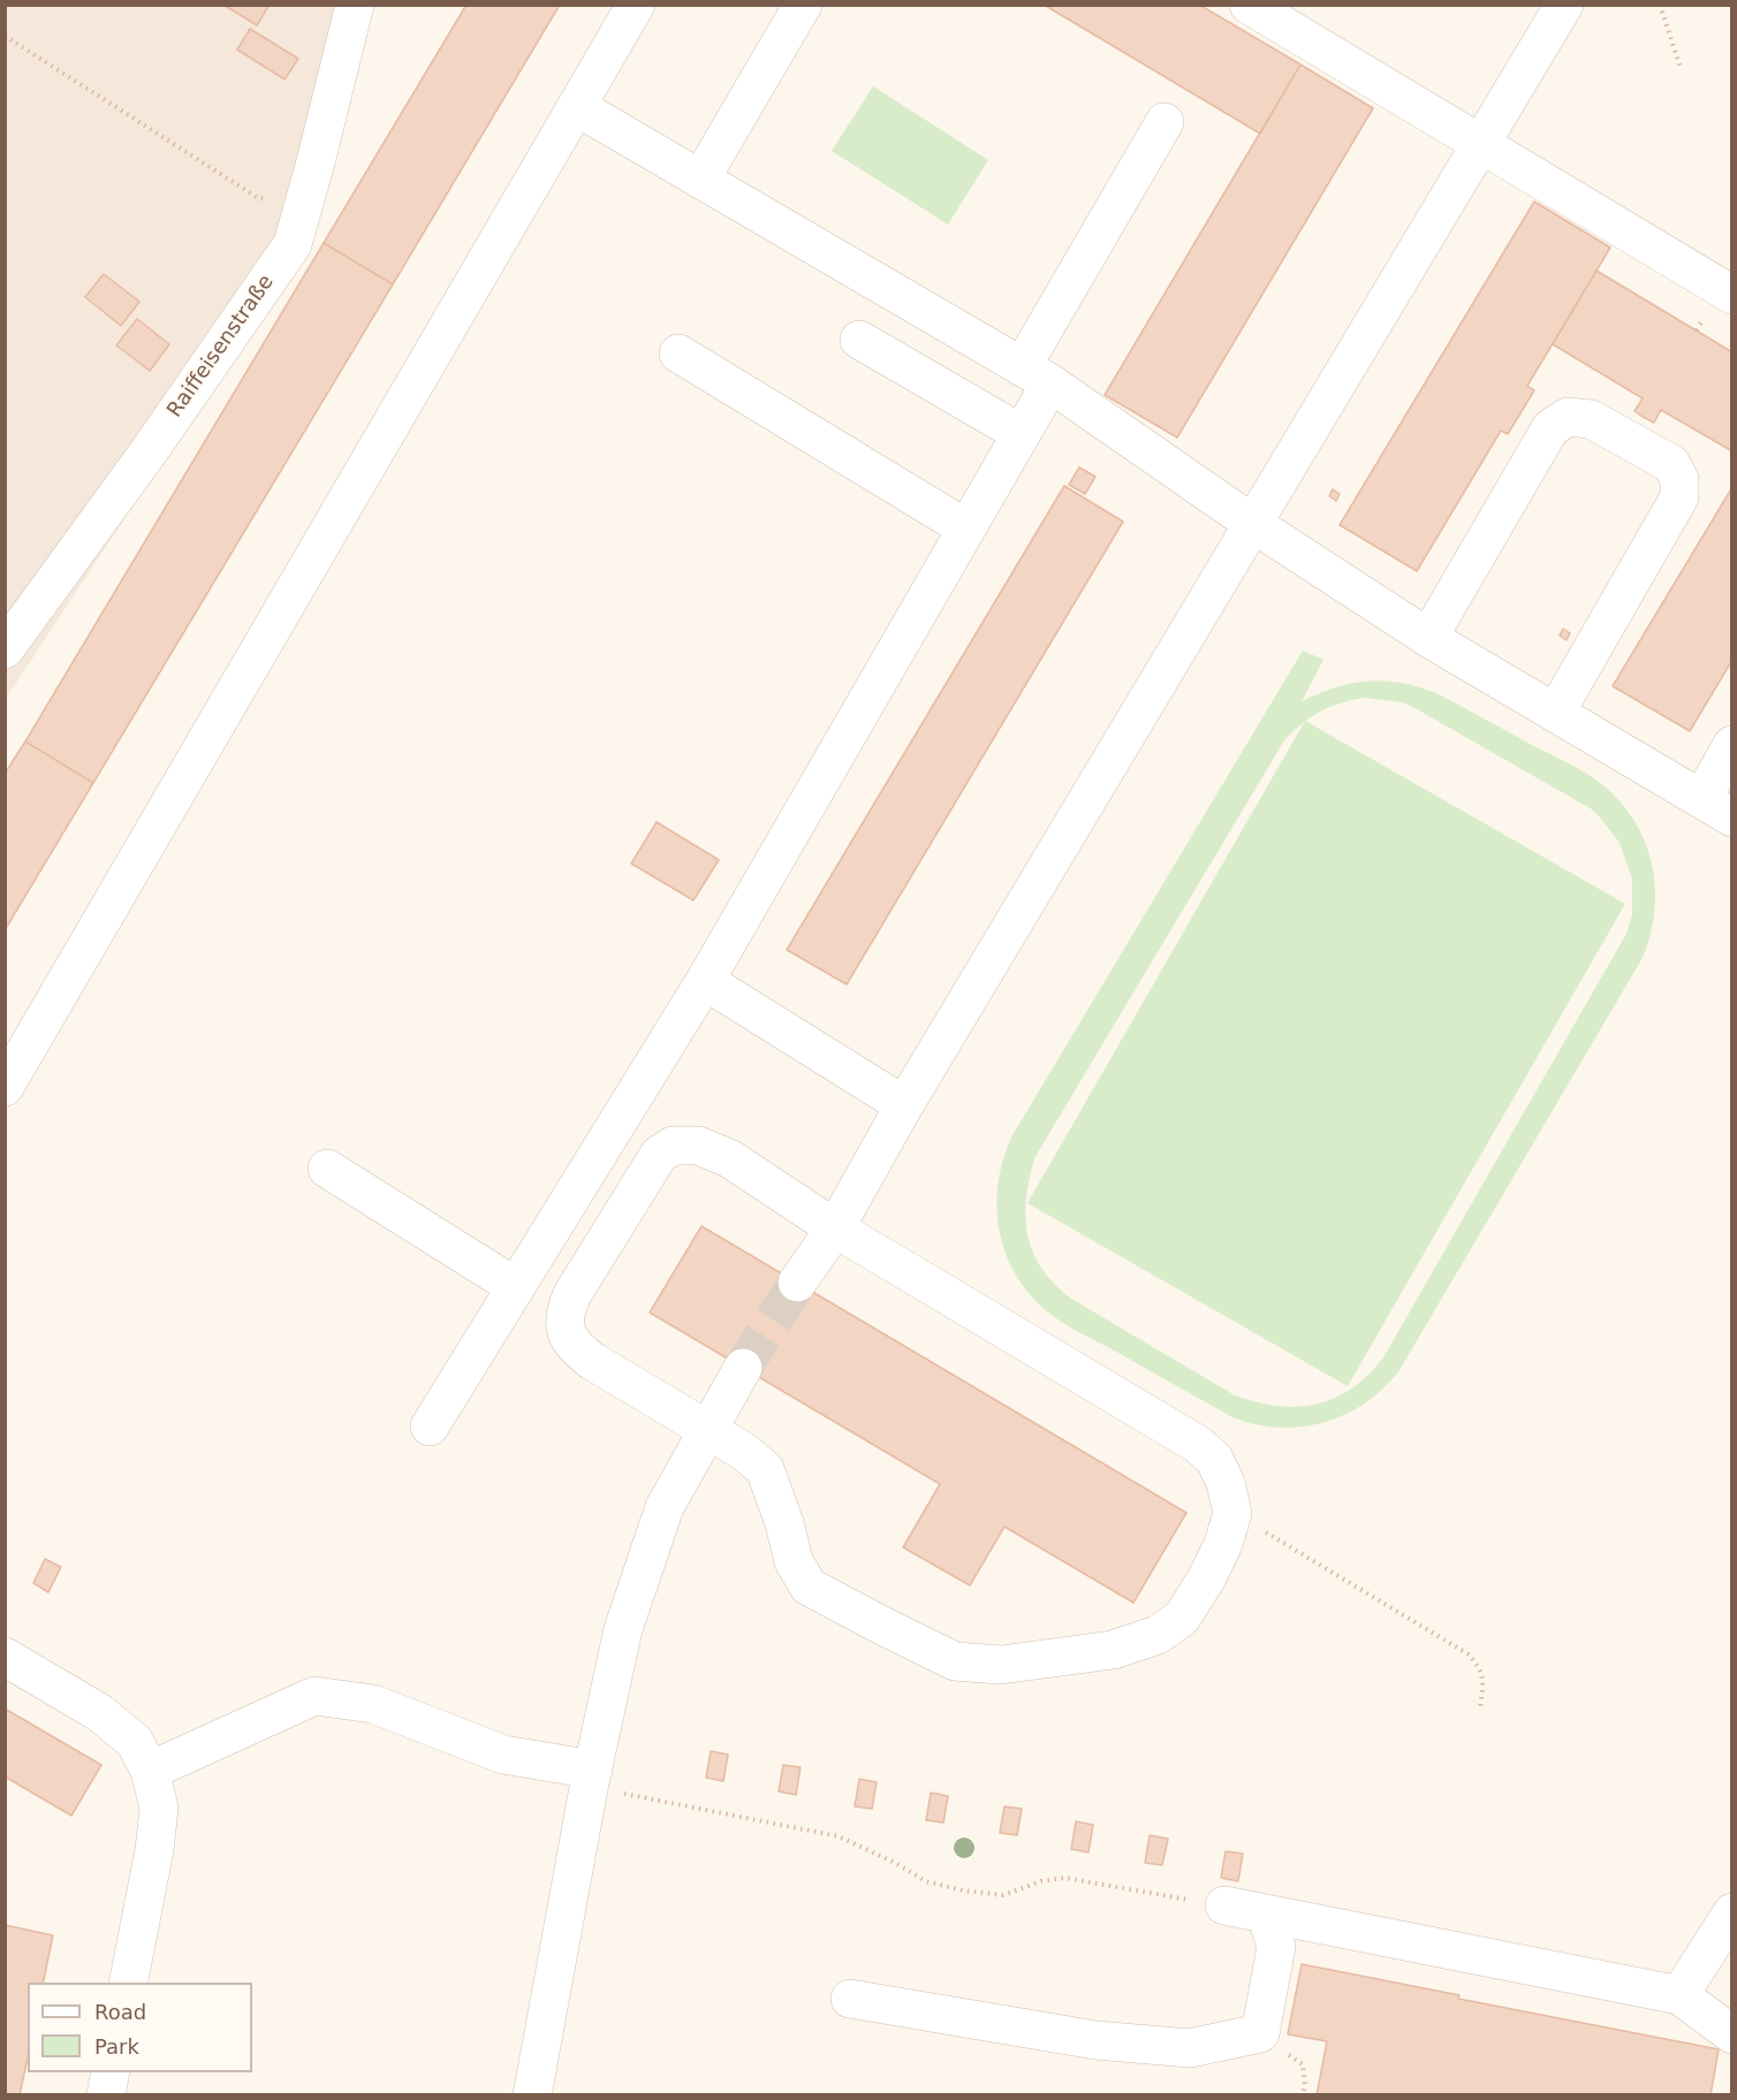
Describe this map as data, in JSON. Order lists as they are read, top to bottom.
{
  "streets": {
    "street": ["Raiffeisenstraße"]
  },
  "legend": ["Road", "Park"]
}
